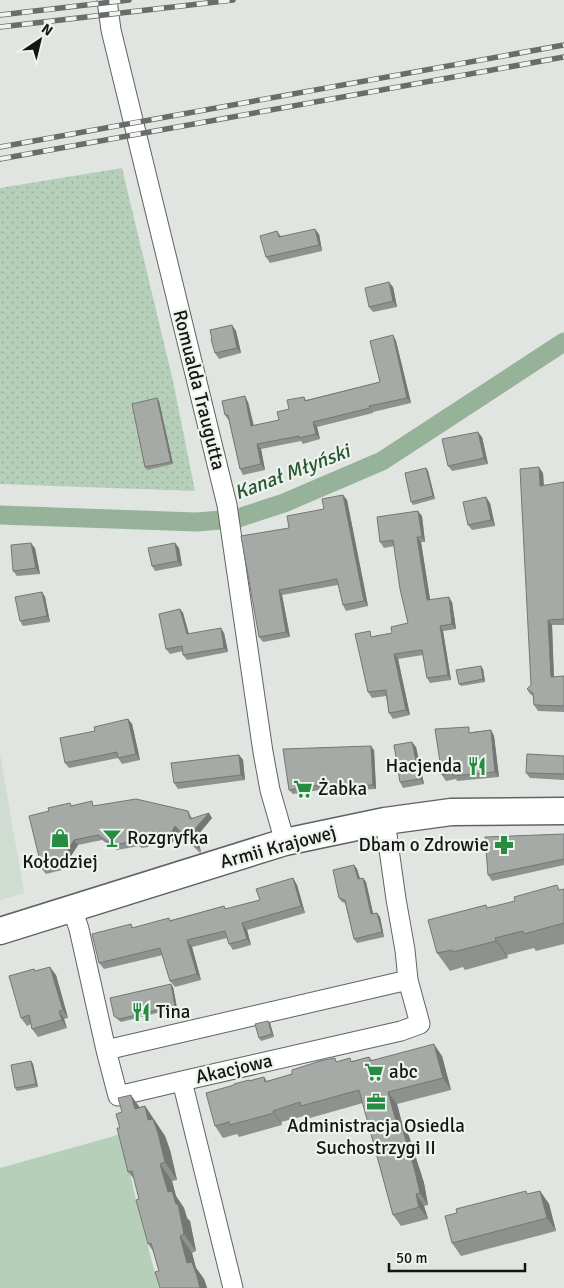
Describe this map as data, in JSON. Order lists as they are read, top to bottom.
{
  "streets": {
    "street": ["Romualda Traugutta", "Armii Krajowej", "Akacjowa"]
  },
  "crossings": [
    ["Romualda Traugutta", "Armii Krajowej"],
    ["Armii Krajowej", "Akacjowa"]
  ],
  "water": ["Kanał Młyński"],
  "places": {
    "restaurant": ["Hacjenda", "Tina"],
    "supermarket": ["Żabka", "abc"],
    "shop": ["Kołodziej"],
    "bar": ["Rozgryfka"],
    "pharmacy": ["Dbam o Zdrowie"],
    "office": ["Administracja Osiedla Suchostrzygi II"]
  },
  "scale_bar": "50 m",
  "north": "top right"
}
